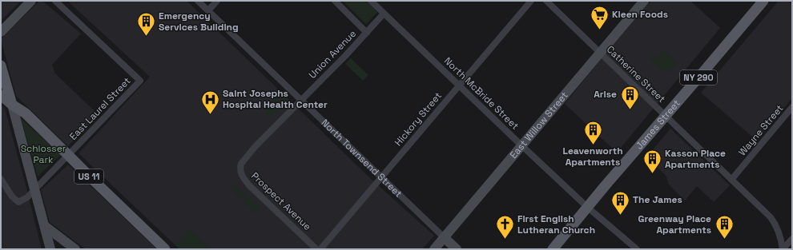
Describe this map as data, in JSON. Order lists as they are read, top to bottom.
{
  "streets": {
    "main road": ["NY 290", "James Street", "US 11"],
    "street": [
      "Union Avenue",
      "Catherine Street",
      "North McBride Street",
      "East Laurel Street",
      "Hickory Street",
      "East Willow Street",
      "Wayne Street",
      "North Townsend Street",
      "Prospect Avenue"
    ]
  },
  "crossings": [
    ["Union Avenue", "North McBride Street"],
    ["Union Avenue", "North Townsend Street"],
    ["Union Avenue", "Prospect Avenue"],
    ["Catherine Street", "East Willow Street"],
    ["Catherine Street", "James Street"],
    ["Catherine Street", "Wayne Street"],
    ["North McBride Street", "Hickory Street"],
    ["North McBride Street", "East Willow Street"],
    ["North McBride Street", "James Street"],
    ["East Laurel Street", "US 11"],
    ["Hickory Street", "North Townsend Street"],
    ["East Willow Street", "North Townsend Street"]
  ],
  "parks": ["Schlosser Park"],
  "places": {
    "supermarket": ["Kleen Foods"],
    "building": [
      "Emergency Services Building",
      "Arise",
      "Leavenworth Apartments",
      "Kasson Place Apartments",
      "The James",
      "Greenway Place Apartments"
    ],
    "hospital": ["Saint Josephs Hospital Health Center"],
    "church": ["First English Lutheran Church"]
  }
}
